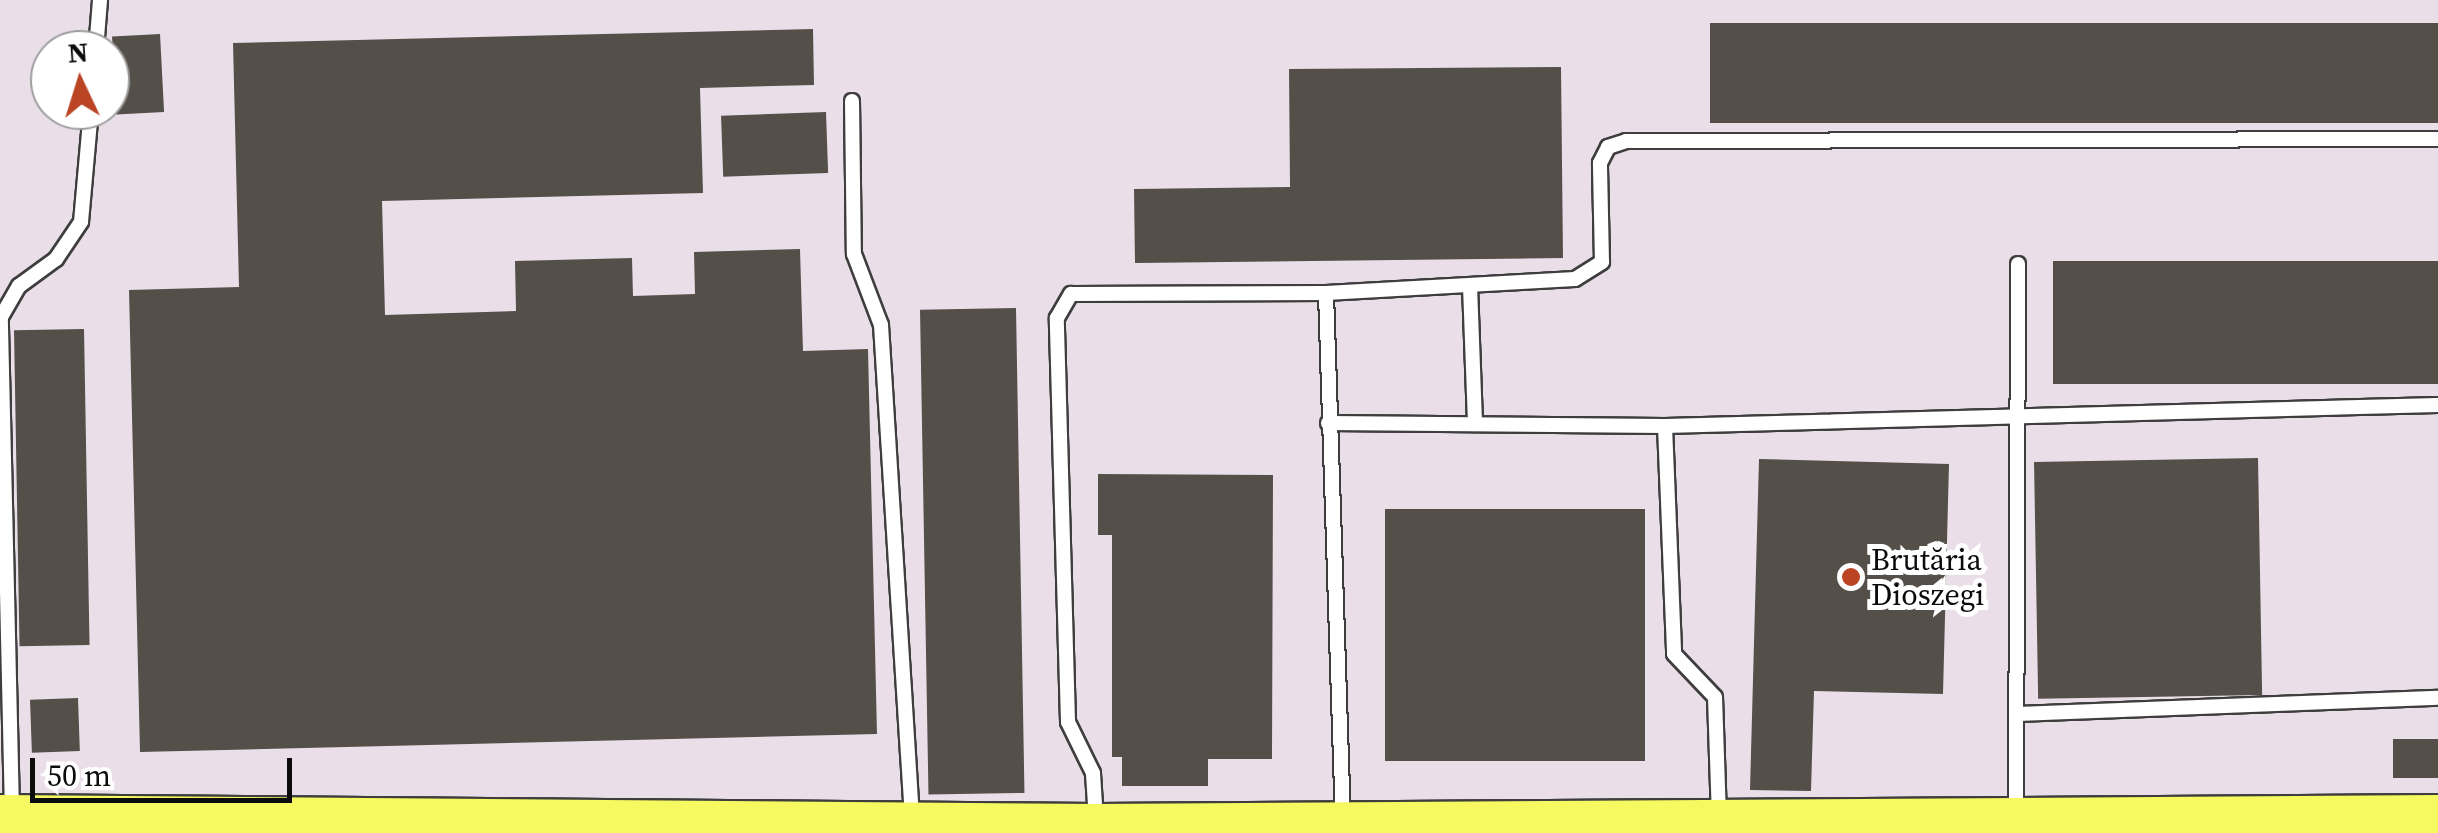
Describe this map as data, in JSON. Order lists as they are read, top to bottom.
{
  "places": ["Brutăria Dioszegi"],
  "scale_bar": "50 m",
  "north": "top"
}
